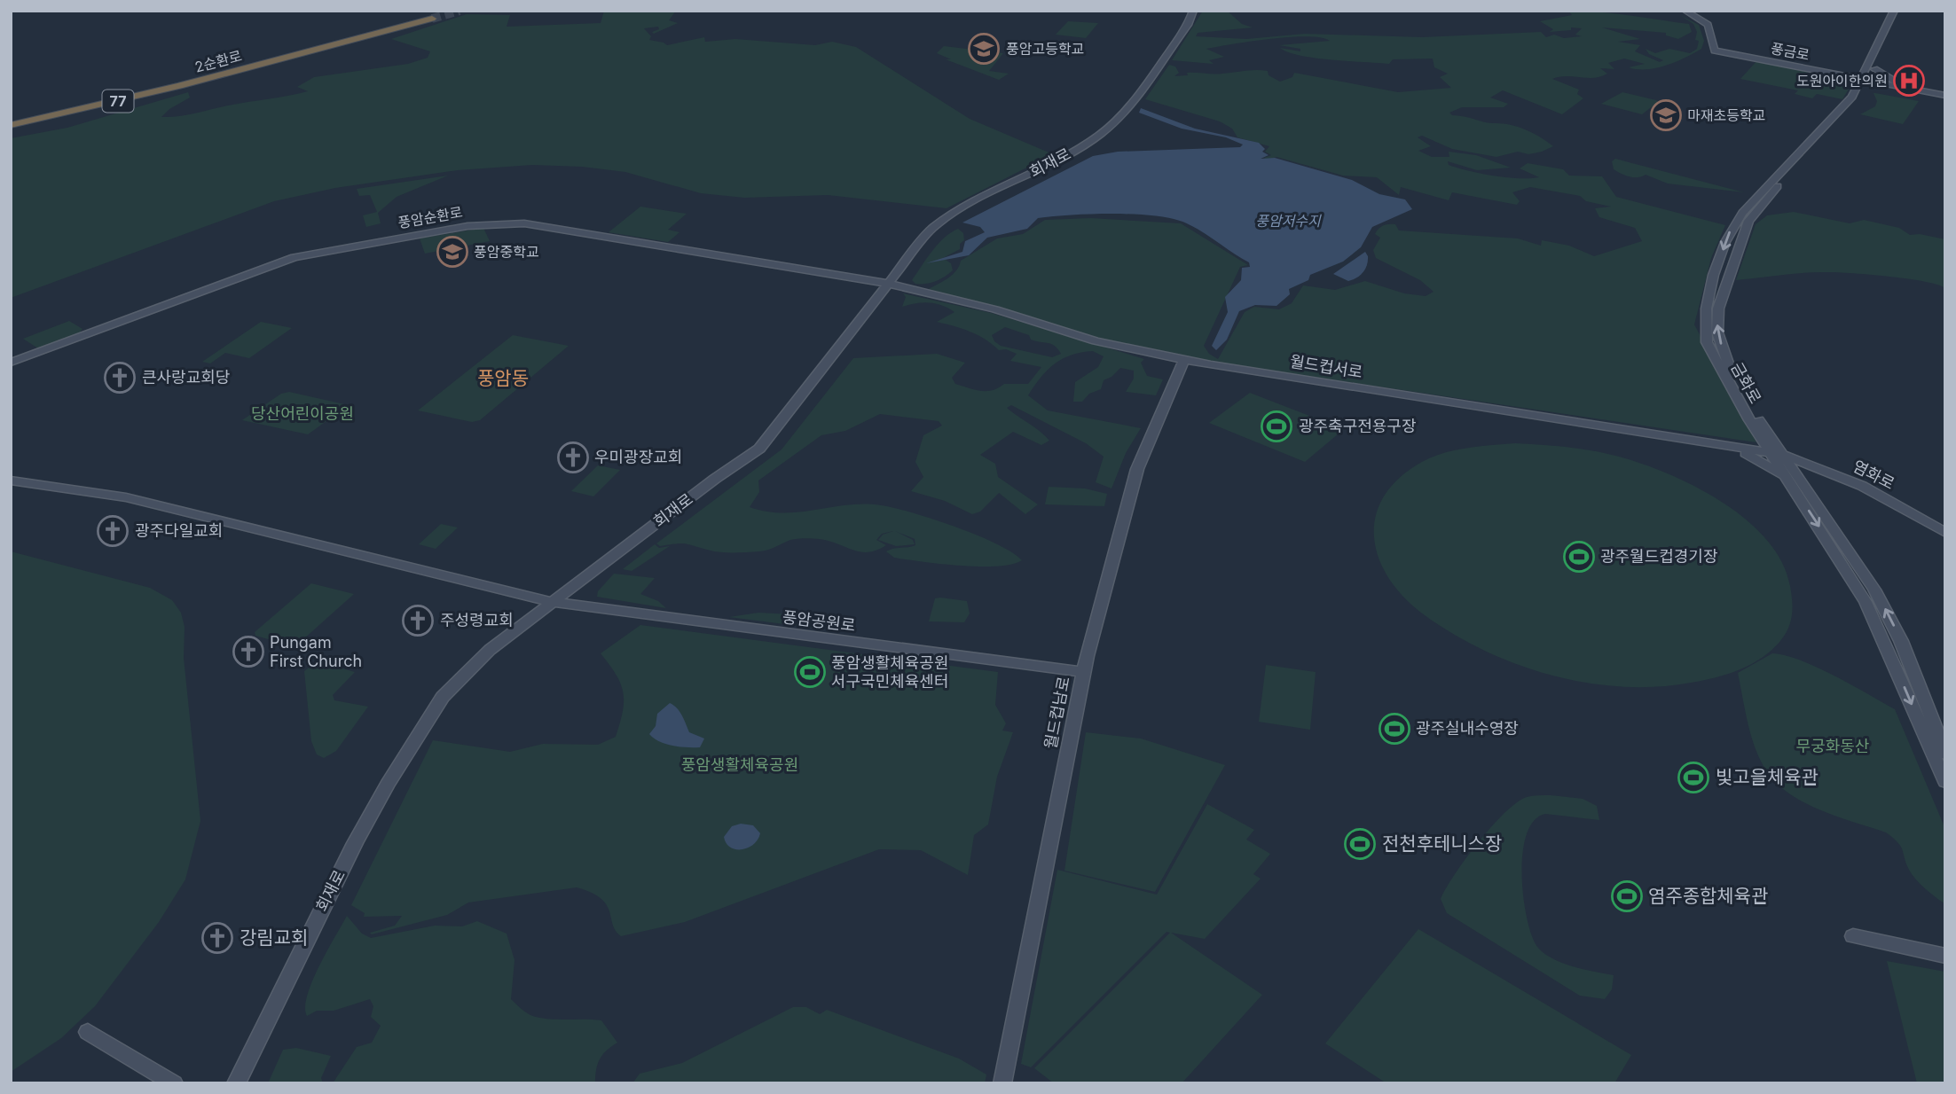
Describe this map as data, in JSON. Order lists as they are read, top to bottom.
{
  "streets": {
    "highway": ["2순환로", "77"],
    "main road": [
      "풍금로",
      "회재로",
      "풍암순환로",
      "월드컵서로",
      "금화로",
      "염화로",
      "풍암공원로",
      "월드컵남로"
    ]
  },
  "crossings": [
    ["풍금로", "금화로"],
    ["회재로", "월드컵서로"],
    ["회재로", "풍암공원로"],
    ["풍암순환로", "월드컵서로"],
    ["월드컵서로", "금화로"],
    ["월드컵서로", "염화로"],
    ["월드컵서로", "월드컵남로"],
    ["금화로", "염화로"],
    ["풍암공원로", "월드컵남로"]
  ],
  "districts": ["풍암동"],
  "water": ["풍암저수지"],
  "parks": ["당산어린이공원", "무궁화동산", "풍암생활체육공원"],
  "places": {
    "school or university": ["풍암고등학교", "마재초등학교", "풍암중학교"],
    "hospital": ["도원아이한의원"],
    "church": [
      "큰사랑교회당",
      "우미광장교회",
      "광주다일교회",
      "주성령교회",
      "Pungam First Church",
      "강림교회"
    ],
    "sports": [
      "광주축구전용구장",
      "광주월드컵경기장",
      "풍암생활체육공원 서구국민체육센터",
      "광주실내수영장",
      "빛고을체육관",
      "전천후테니스장",
      "염주종합체육관"
    ]
  }
}
